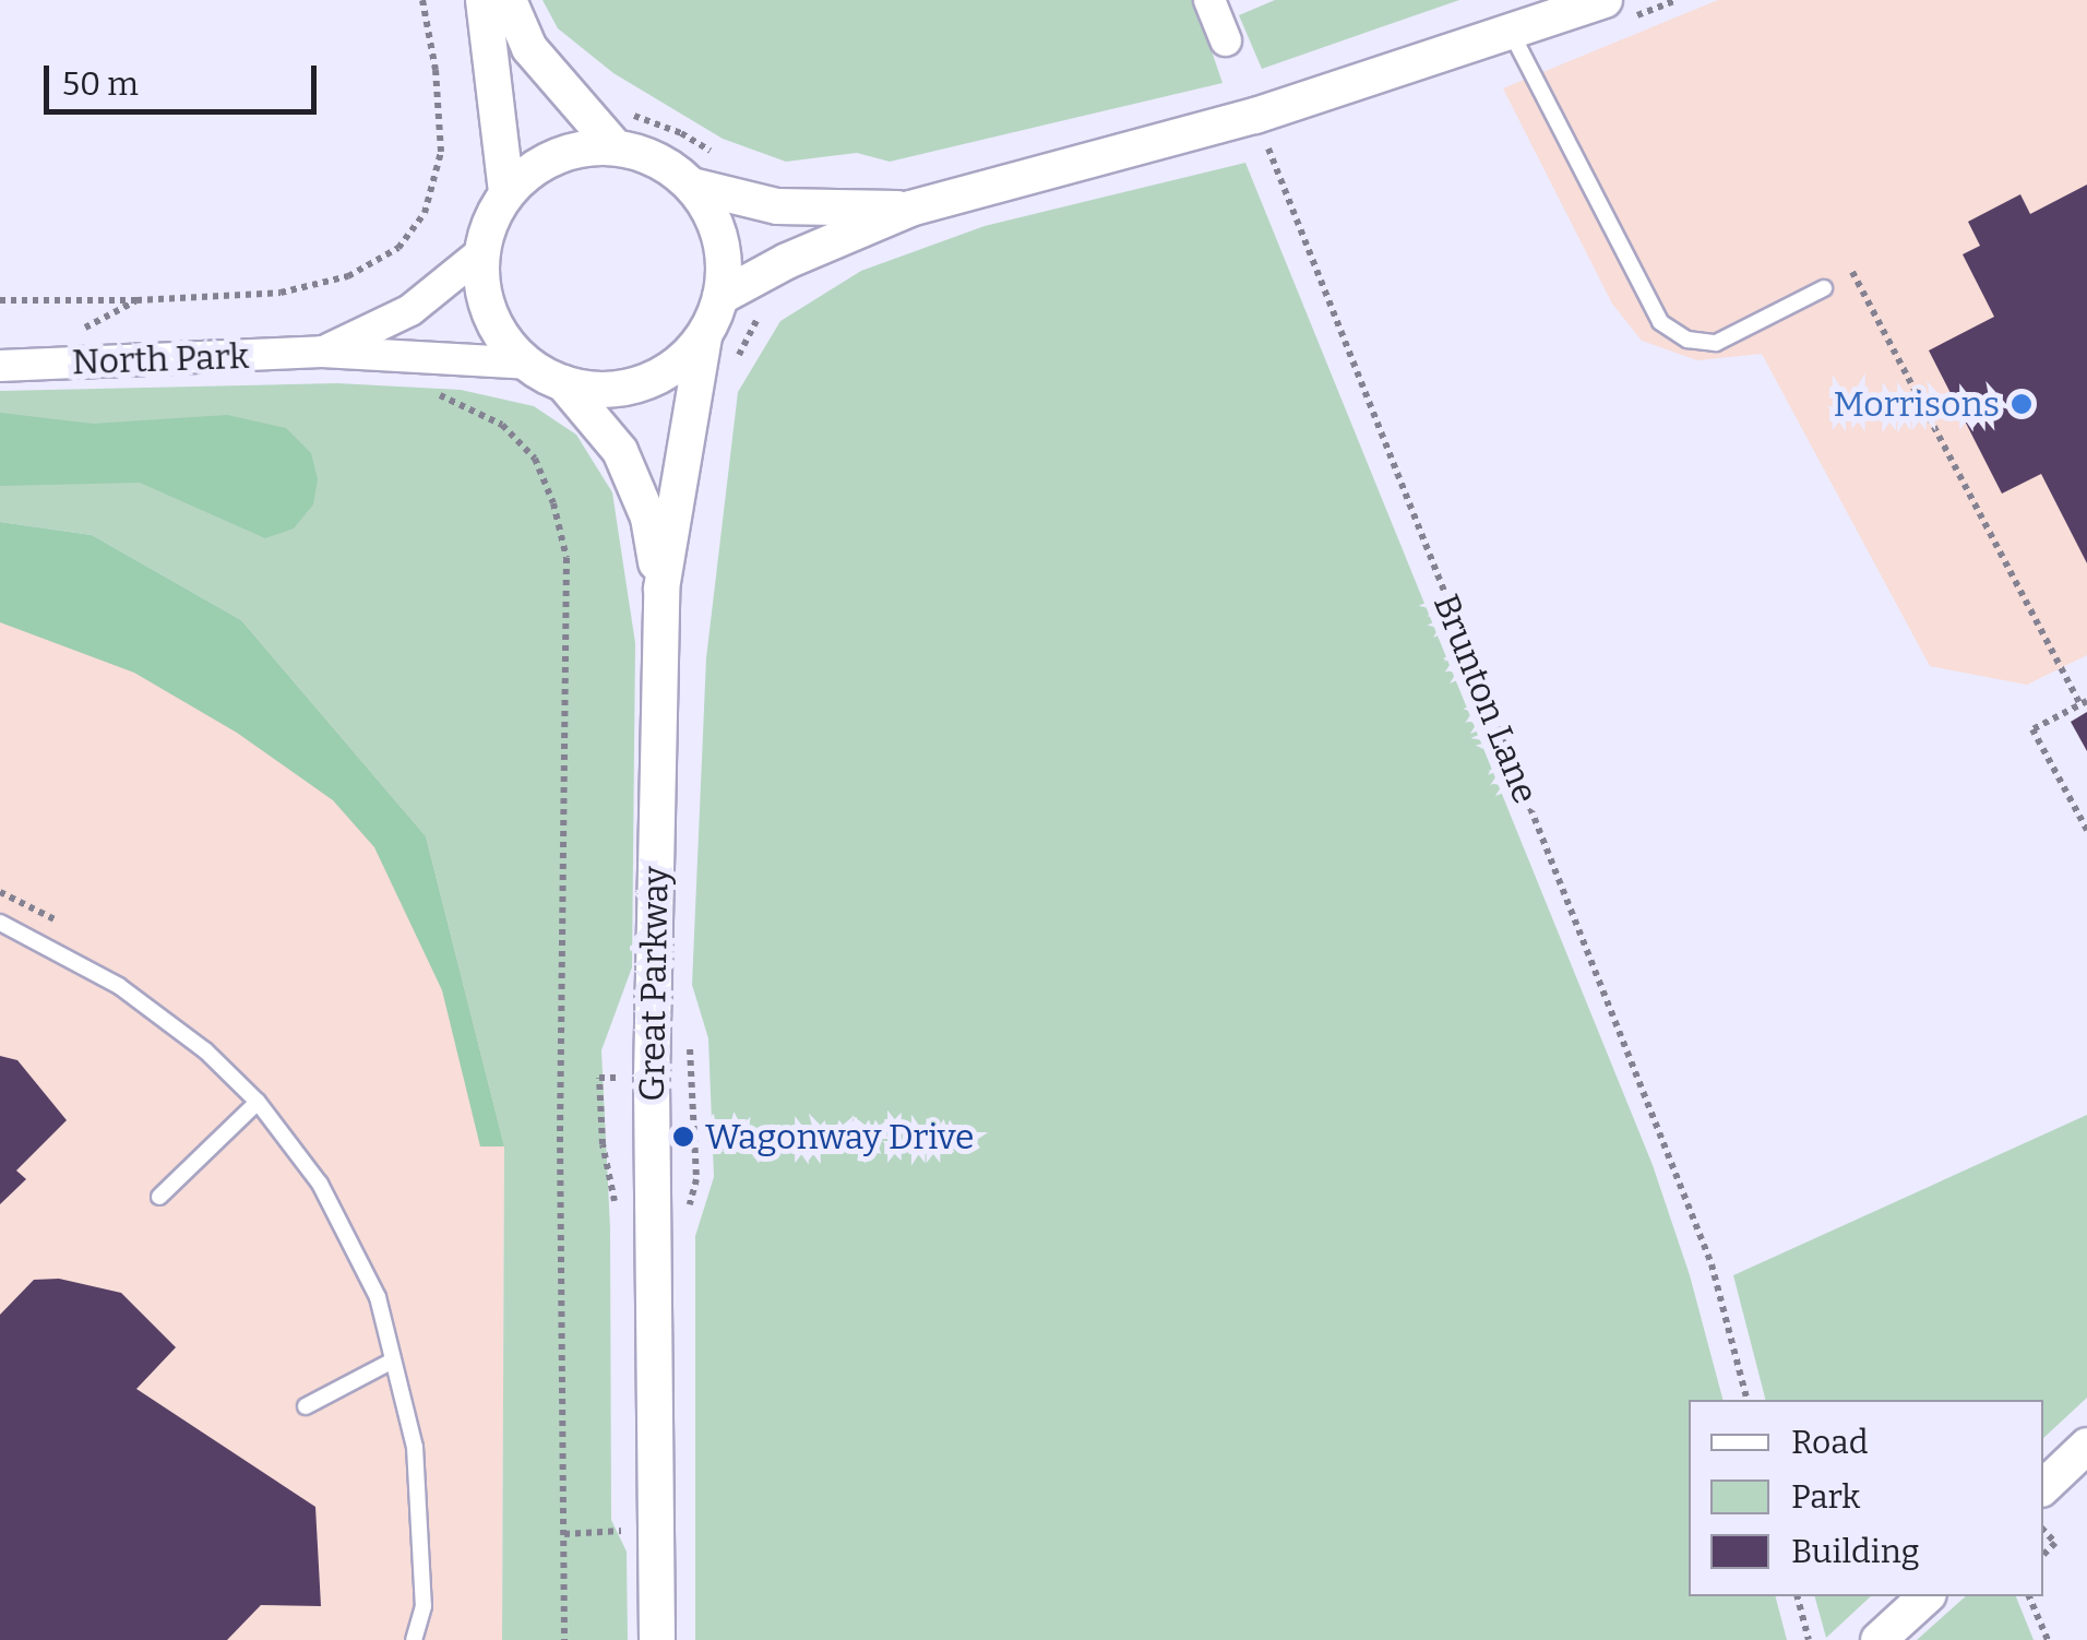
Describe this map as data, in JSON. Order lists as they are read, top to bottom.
{
  "streets": {
    "street": ["North Park", "Great Parkway"],
    "path": ["Brunton Lane"]
  },
  "crossings": [
    ["North Park", "Great Parkway"]
  ],
  "places": ["Morrisons", "Wagonway Drive"],
  "legend": ["Road", "Park", "Building"],
  "scale_bar": "50 m"
}
